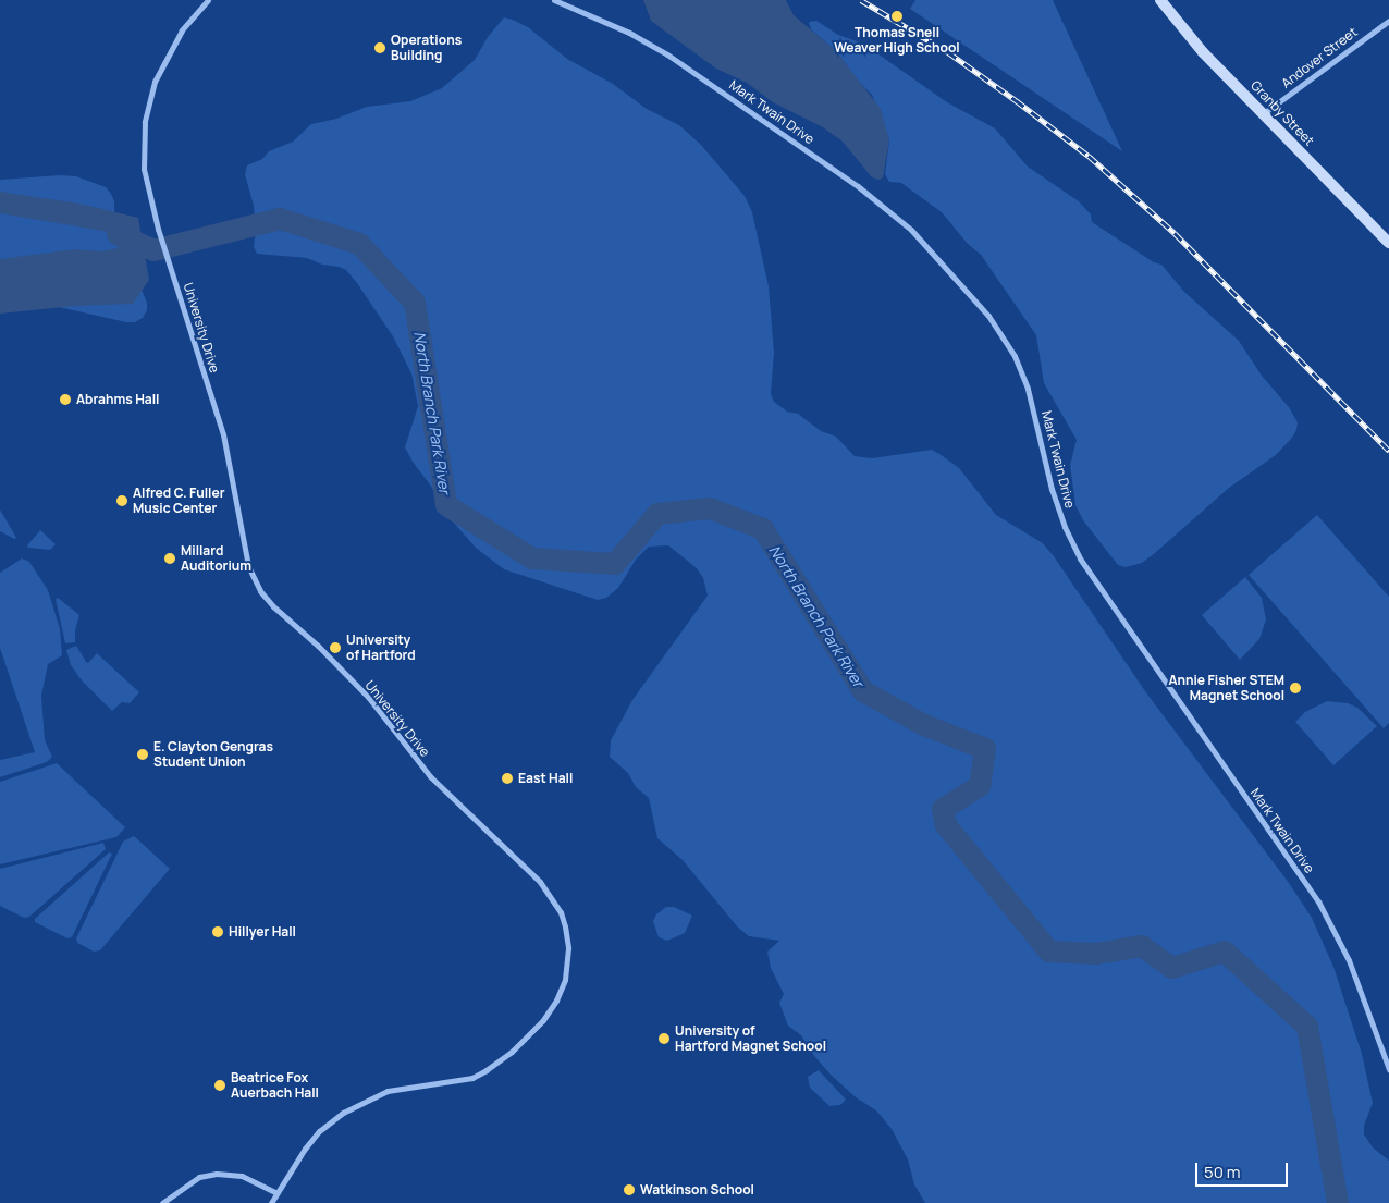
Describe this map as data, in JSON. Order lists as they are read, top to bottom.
{
  "streets": {
    "main road": ["Granby Street"],
    "street": ["Andover Street", "Mark Twain Drive", "University Drive"]
  },
  "crossings": [
    ["Andover Street", "Granby Street"]
  ],
  "water": ["North Branch Park River"],
  "places": [
    "Thomas Snell Weaver High School",
    "Operations Building",
    "Abrahms Hall",
    "Alfred C. Fuller Music Center",
    "Millard Auditorium",
    "University of Hartford",
    "Annie Fisher STEM Magnet School",
    "E. Clayton Gengras Student Union",
    "East Hall",
    "Hillyer Hall",
    "University of Hartford Magnet School",
    "Beatrice Fox Auerbach Hall",
    "Watkinson School"
  ],
  "scale_bar": "50 m"
}
